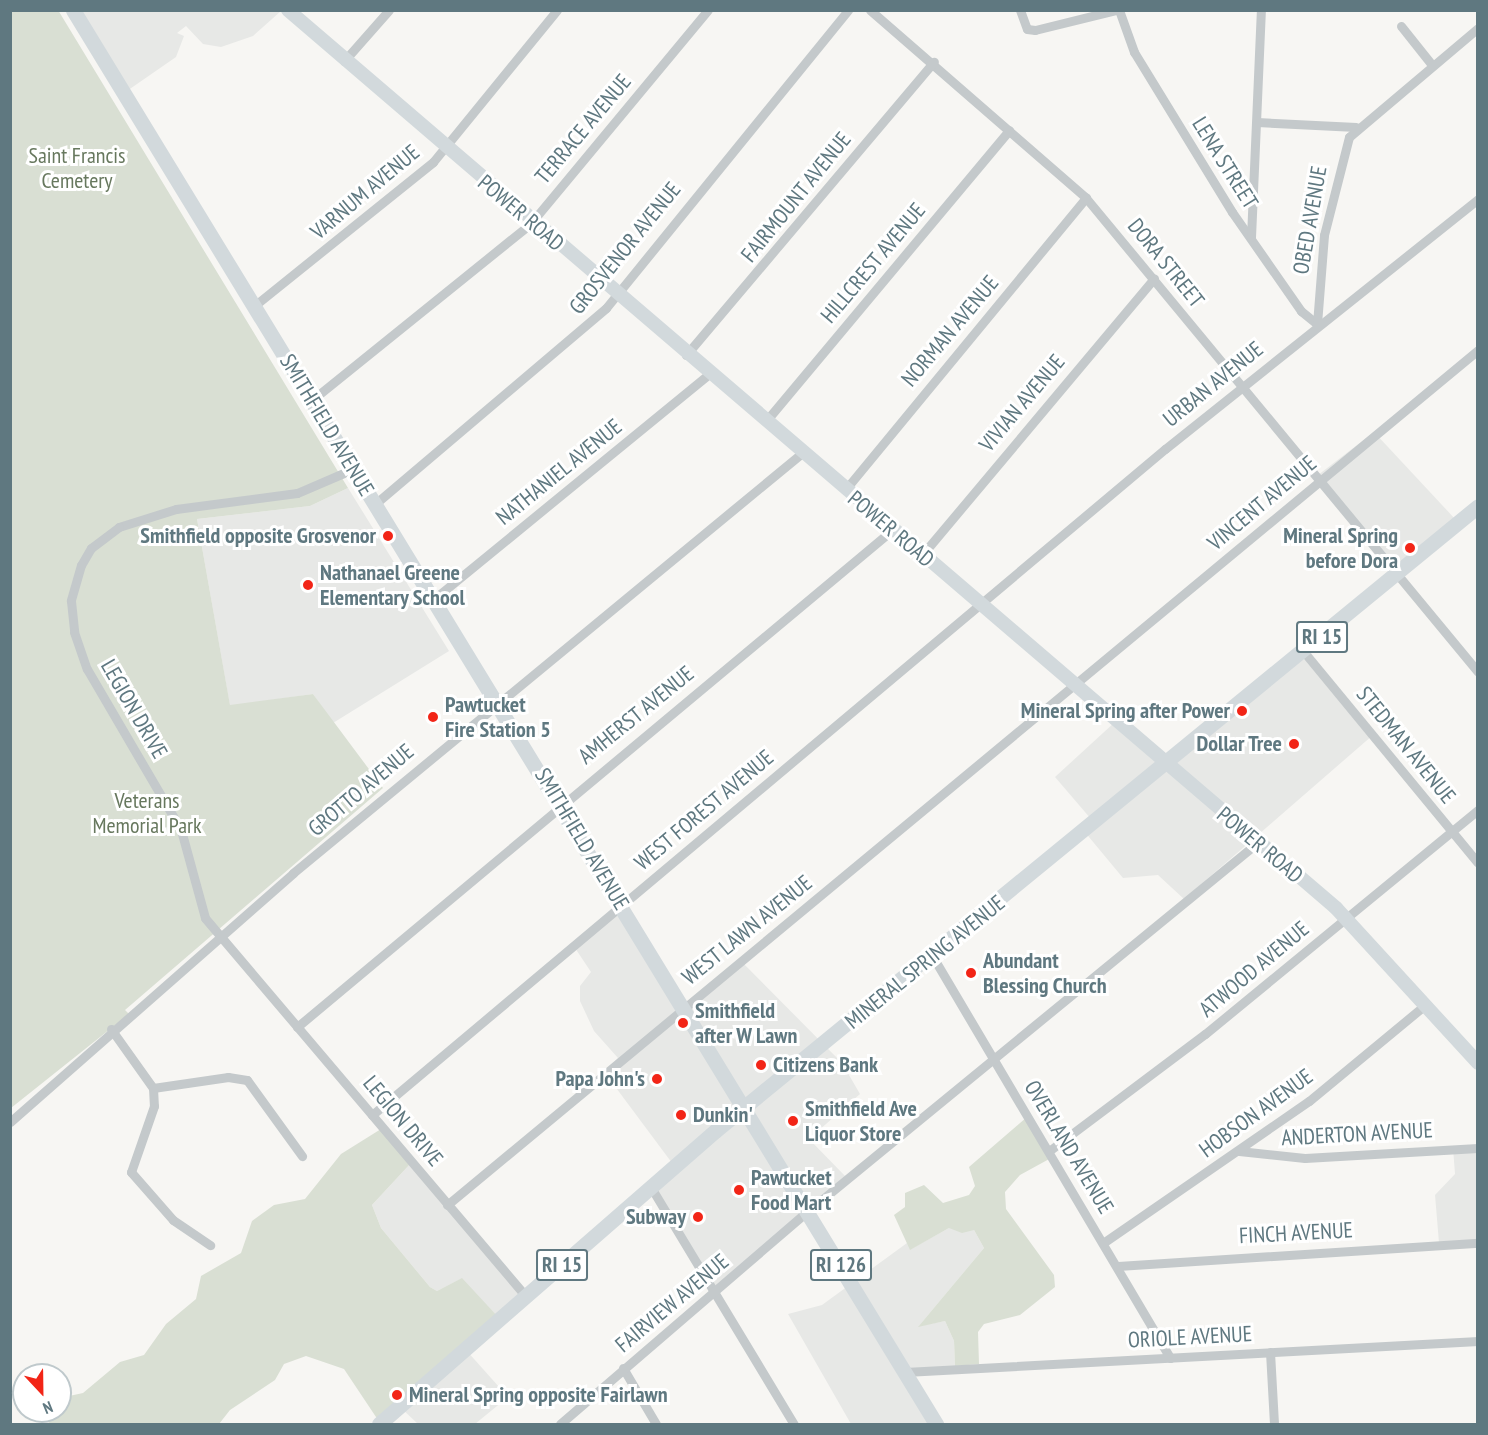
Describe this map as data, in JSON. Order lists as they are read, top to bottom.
{
  "streets": {
    "main road": [
      "POWER ROAD",
      "SMITHFIELD AVENUE",
      "RI 15",
      "MINERAL SPRING AVENUE",
      "RI 126"
    ],
    "street": [
      "TERRACE AVENUE",
      "LENA STREET",
      "VARNUM AVENUE",
      "FAIRMOUNT AVENUE",
      "OBED AVENUE",
      "GROSVENOR AVENUE",
      "HILLCREST AVENUE",
      "DORA STREET",
      "NORMAN AVENUE",
      "URBAN AVENUE",
      "VIVIAN AVENUE",
      "NATHANIEL AVENUE",
      "VINCENT AVENUE",
      "LEGION DRIVE",
      "AMHERST AVENUE",
      "STEDMAN AVENUE",
      "GROTTO AVENUE",
      "WEST FOREST AVENUE",
      "WEST LAWN AVENUE",
      "ATWOOD AVENUE",
      "HOBSON AVENUE",
      "ANDERTON AVENUE",
      "OVERLAND AVENUE",
      "FINCH AVENUE",
      "FAIRVIEW AVENUE",
      "ORIOLE AVENUE"
    ]
  },
  "crossings": [
    ["TERRACE AVENUE", "POWER ROAD"],
    ["TERRACE AVENUE", "SMITHFIELD AVENUE"],
    ["LENA STREET", "OBED AVENUE"],
    ["LENA STREET", "URBAN AVENUE"],
    ["VARNUM AVENUE", "POWER ROAD"],
    ["VARNUM AVENUE", "SMITHFIELD AVENUE"],
    ["FAIRMOUNT AVENUE", "POWER ROAD"],
    ["FAIRMOUNT AVENUE", "DORA STREET"],
    ["POWER ROAD", "GROSVENOR AVENUE"],
    ["POWER ROAD", "HILLCREST AVENUE"],
    ["POWER ROAD", "NORMAN AVENUE"],
    ["POWER ROAD", "URBAN AVENUE"],
    ["POWER ROAD", "VIVIAN AVENUE"],
    ["POWER ROAD", "NATHANIEL AVENUE"],
    ["POWER ROAD", "VINCENT AVENUE"],
    ["POWER ROAD", "AMHERST AVENUE"],
    ["POWER ROAD", "GROTTO AVENUE"],
    ["POWER ROAD", "WEST FOREST AVENUE"],
    ["POWER ROAD", "WEST LAWN AVENUE"],
    ["POWER ROAD", "MINERAL SPRING AVENUE"],
    ["POWER ROAD", "ATWOOD AVENUE"],
    ["POWER ROAD", "HOBSON AVENUE"],
    ["POWER ROAD", "FAIRVIEW AVENUE"],
    ["OBED AVENUE", "URBAN AVENUE"],
    ["GROSVENOR AVENUE", "SMITHFIELD AVENUE"],
    ["HILLCREST AVENUE", "DORA STREET"],
    ["DORA STREET", "NORMAN AVENUE"],
    ["DORA STREET", "URBAN AVENUE"],
    ["DORA STREET", "VIVIAN AVENUE"],
    ["DORA STREET", "VINCENT AVENUE"],
    ["DORA STREET", "MINERAL SPRING AVENUE"],
    ["URBAN AVENUE", "WEST FOREST AVENUE"],
    ["SMITHFIELD AVENUE", "NATHANIEL AVENUE"],
    ["SMITHFIELD AVENUE", "LEGION DRIVE"],
    ["SMITHFIELD AVENUE", "AMHERST AVENUE"],
    ["SMITHFIELD AVENUE", "GROTTO AVENUE"],
    ["SMITHFIELD AVENUE", "WEST FOREST AVENUE"],
    ["SMITHFIELD AVENUE", "WEST LAWN AVENUE"],
    ["SMITHFIELD AVENUE", "MINERAL SPRING AVENUE"],
    ["SMITHFIELD AVENUE", "FAIRVIEW AVENUE"],
    ["SMITHFIELD AVENUE", "ORIOLE AVENUE"],
    ["VINCENT AVENUE", "WEST LAWN AVENUE"],
    ["LEGION DRIVE", "AMHERST AVENUE"],
    ["LEGION DRIVE", "GROTTO AVENUE"],
    ["LEGION DRIVE", "WEST FOREST AVENUE"],
    ["LEGION DRIVE", "WEST LAWN AVENUE"],
    ["LEGION DRIVE", "MINERAL SPRING AVENUE"],
    ["STEDMAN AVENUE", "MINERAL SPRING AVENUE"],
    ["STEDMAN AVENUE", "ATWOOD AVENUE"],
    ["MINERAL SPRING AVENUE", "OVERLAND AVENUE"],
    ["ATWOOD AVENUE", "OVERLAND AVENUE"],
    ["HOBSON AVENUE", "ANDERTON AVENUE"],
    ["HOBSON AVENUE", "OVERLAND AVENUE"],
    ["OVERLAND AVENUE", "FINCH AVENUE"],
    ["OVERLAND AVENUE", "FAIRVIEW AVENUE"],
    ["OVERLAND AVENUE", "ORIOLE AVENUE"]
  ],
  "parks": ["Saint Francis Cemetery", "Veterans Memorial Park"],
  "places": [
    "Smithfield opposite Grosvenor",
    "Mineral Spring before Dora",
    "Nathanael Greene Elementary School",
    "Mineral Spring after Power",
    "Pawtucket Fire Station 5",
    "Dollar Tree",
    "Abundant Blessing Church",
    "Smithfield after W Lawn",
    "Citizens Bank",
    "Papa John's",
    "Dunkin'",
    "Smithfield Ave Liquor Store",
    "Pawtucket Food Mart",
    "Subway",
    "Mineral Spring opposite Fairlawn"
  ],
  "north": "bottom"
}
